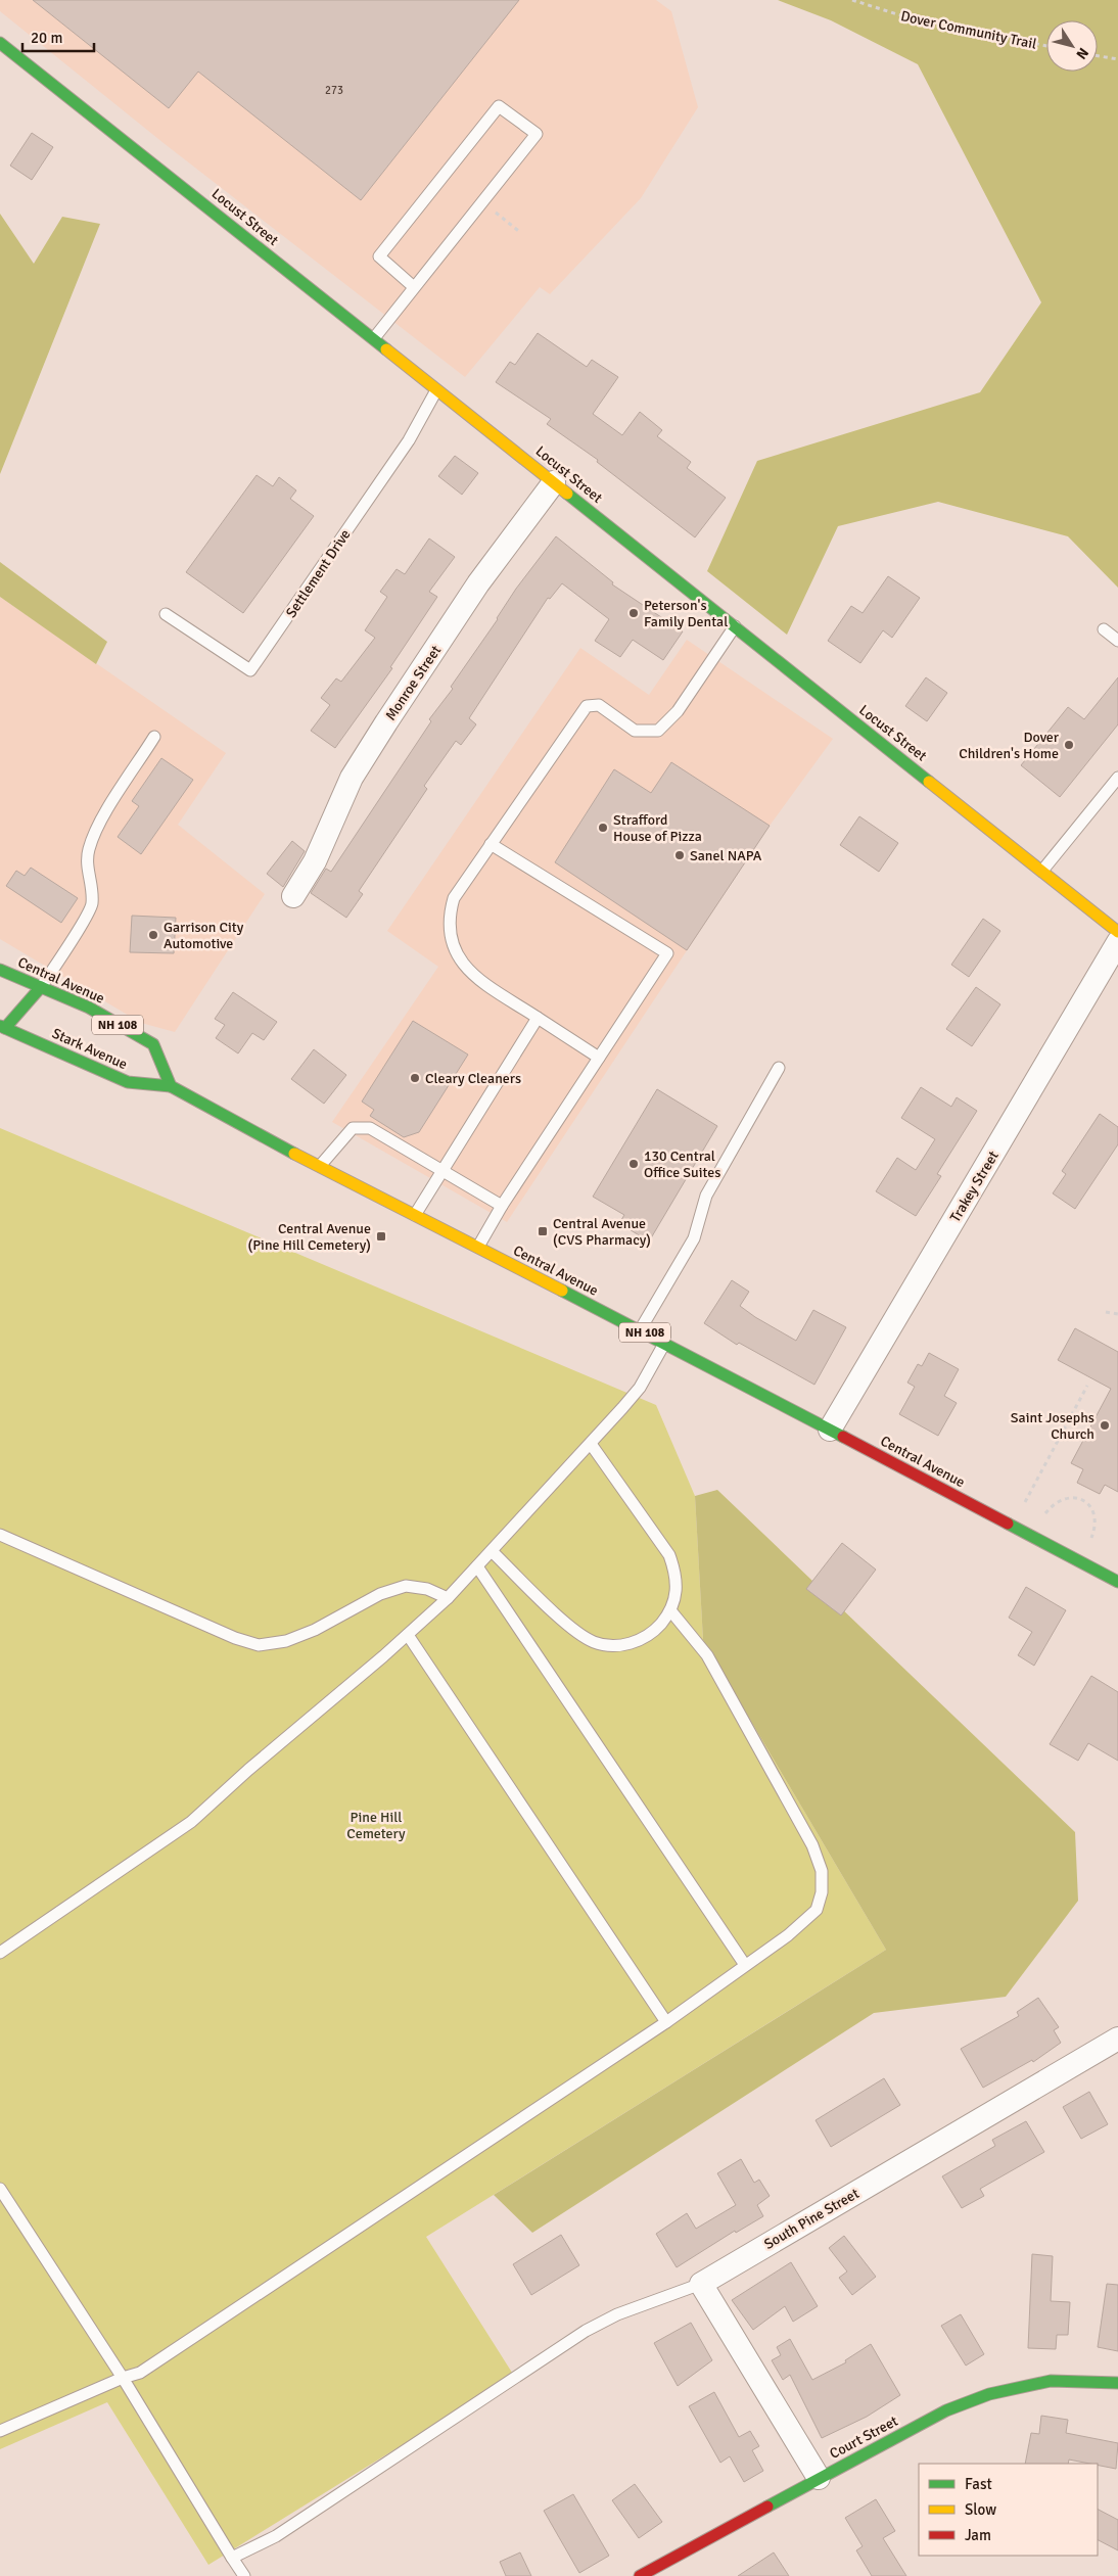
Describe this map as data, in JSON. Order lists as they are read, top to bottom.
{
  "streets": {
    "street": [
      "Locust Street",
      "Monroe Street",
      "Central Avenue",
      "NH 108",
      "Stark Avenue",
      "Trakey Street",
      "South Pine Street",
      "Court Street"
    ],
    "lane": ["Settlement Drive"],
    "path": ["Dover Community Trail"]
  },
  "crossings": [
    ["Locust Street", "Settlement Drive"],
    ["Locust Street", "Monroe Street"],
    ["Central Avenue", "Stark Avenue"],
    ["Central Avenue", "Trakey Street"]
  ],
  "parks": ["Pine Hill Cemetery"],
  "places": {
    "other": [
      "Peterson's Family Dental",
      "Dover Children's Home",
      "Strafford House of Pizza",
      "Sanel NAPA",
      "Garrison City Automotive",
      "Cleary Cleaners",
      "130 Central Office Suites",
      "Saint Josephs Church"
    ],
    "transit": ["Central Avenue (CVS Pharmacy)", "Central Avenue (Pine Hill Cemetery)"]
  },
  "house_numbers": ["273"],
  "legend": ["Fast", "Slow", "Jam"],
  "scale_bar": "20 m",
  "north": "bottom right"
}
